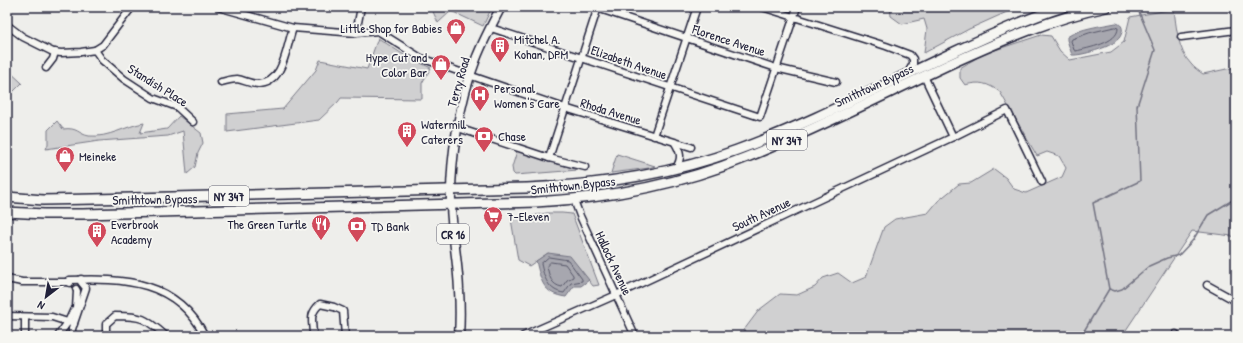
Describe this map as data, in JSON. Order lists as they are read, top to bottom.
{
  "streets": {
    "highway": ["Smithtown Bypass", "NY 347"],
    "main road": ["Terry Road", "CR 16"],
    "street": [
      "Florence Avenue",
      "Elizabeth Avenue",
      "Standish Place",
      "Rhoda Avenue",
      "South Avenue",
      "Hallock Avenue"
    ]
  },
  "crossings": [
    ["Florence Avenue", "Elizabeth Avenue"],
    ["Elizabeth Avenue", "Terry Road"],
    ["Terry Road", "Smithtown Bypass"],
    ["Terry Road", "Rhoda Avenue"],
    ["Smithtown Bypass", "Hallock Avenue"],
    ["South Avenue", "Hallock Avenue"]
  ],
  "places": {
    "shop": ["Little Shop for Babies", "Hype Cut and Color Bar", "Meineke"],
    "building": ["Mitchel A. Kohan, DPM", "Watermill Caterers", "Everbrook Academy"],
    "hospital": ["Personal Women's Care"],
    "bank": ["Chase", "TD Bank"],
    "supermarket": ["7-Eleven"],
    "restaurant": ["The Green Turtle"]
  },
  "north": "bottom left"
}
